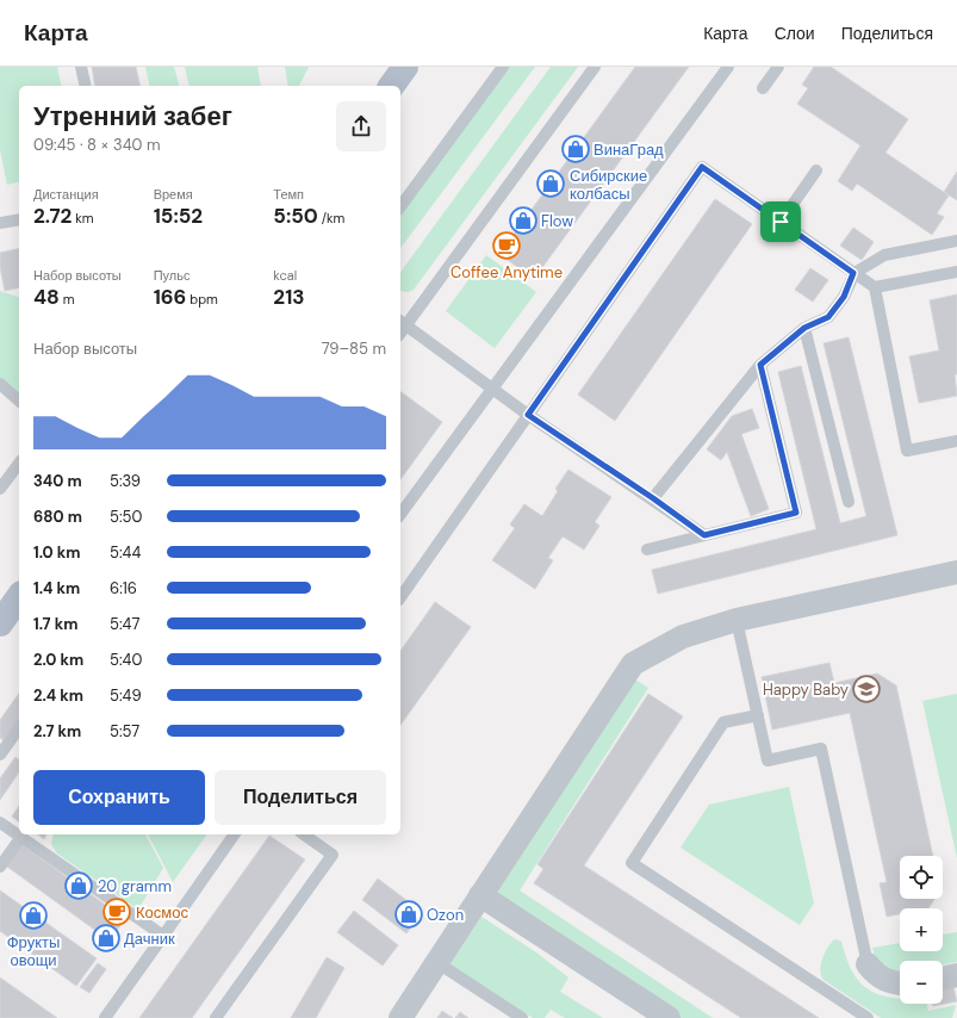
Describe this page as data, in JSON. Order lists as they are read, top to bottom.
{
  "places": {
    "shop": [
      "ВинаГрад",
      "Сибирские колбасы",
      "Flow",
      "20 gramm",
      "Ozon",
      "Фрукты овощи",
      "Дачник"
    ],
    "cafe": ["Coffee Anytime", "Космос"],
    "school or university": ["Happy Baby"]
  },
  "page": {
    "header": "Карта",
    "nav": ["Карта", "Слои", "Поделиться"],
    "heading": ["Утренний забег", "09:45 · 8 × 340 m"],
    "stats": [
      ["Дистанция", "2.72 km"],
      ["Время", "15:52"],
      ["Темп", "5:50 /km"],
      ["Набор высоты", "48 m"],
      ["Пульс", "166 bpm"],
      ["kcal", "213"]
    ],
    "chart": ["Набор высоты", "79–85 m"],
    "list": [
      {
        "name": "340 m",
        "note": "5:39"
      },
      {
        "name": "680 m",
        "note": "5:50"
      },
      {
        "name": "1.0 km",
        "note": "5:44"
      },
      {
        "name": "1.4 km",
        "note": "6:16"
      },
      {
        "name": "1.7 km",
        "note": "5:47"
      },
      {
        "name": "2.0 km",
        "note": "5:40"
      },
      {
        "name": "2.4 km",
        "note": "5:49"
      },
      {
        "name": "2.7 km",
        "note": "5:57"
      }
    ],
    "buttons": ["Сохранить", "Поделиться"],
    "map_buttons": ["+", "−"]
  }
}
